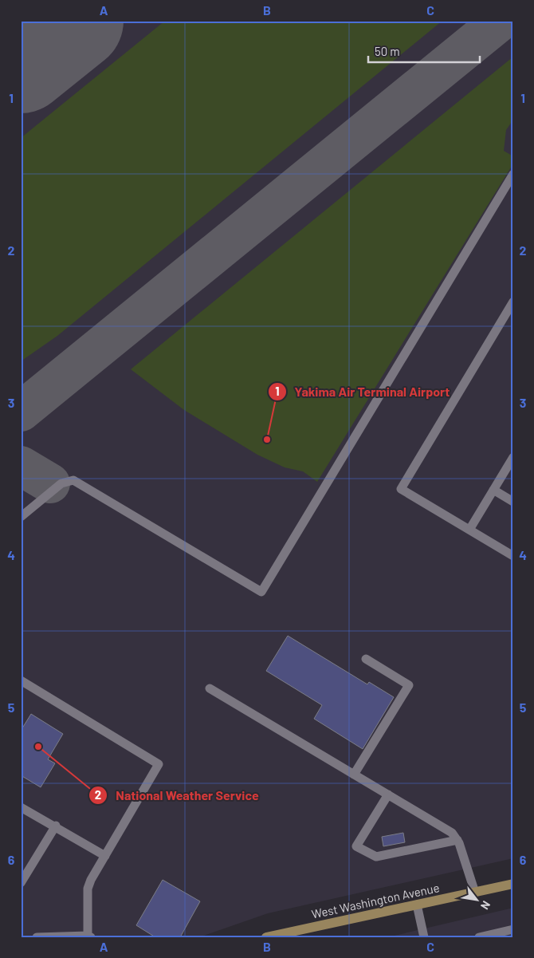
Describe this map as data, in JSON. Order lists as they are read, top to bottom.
{
  "streets": {
    "main road": ["West Washington Avenue"]
  },
  "places": ["Yakima Air Terminal Airport", "National Weather Service"],
  "scale_bar": "50 m",
  "north": "bottom right",
  "grid": {
    "columns": ["A", "B", "C"],
    "rows": [
      "1",
      "2",
      "3",
      "4",
      "5",
      "6"
    ]
  }
}
